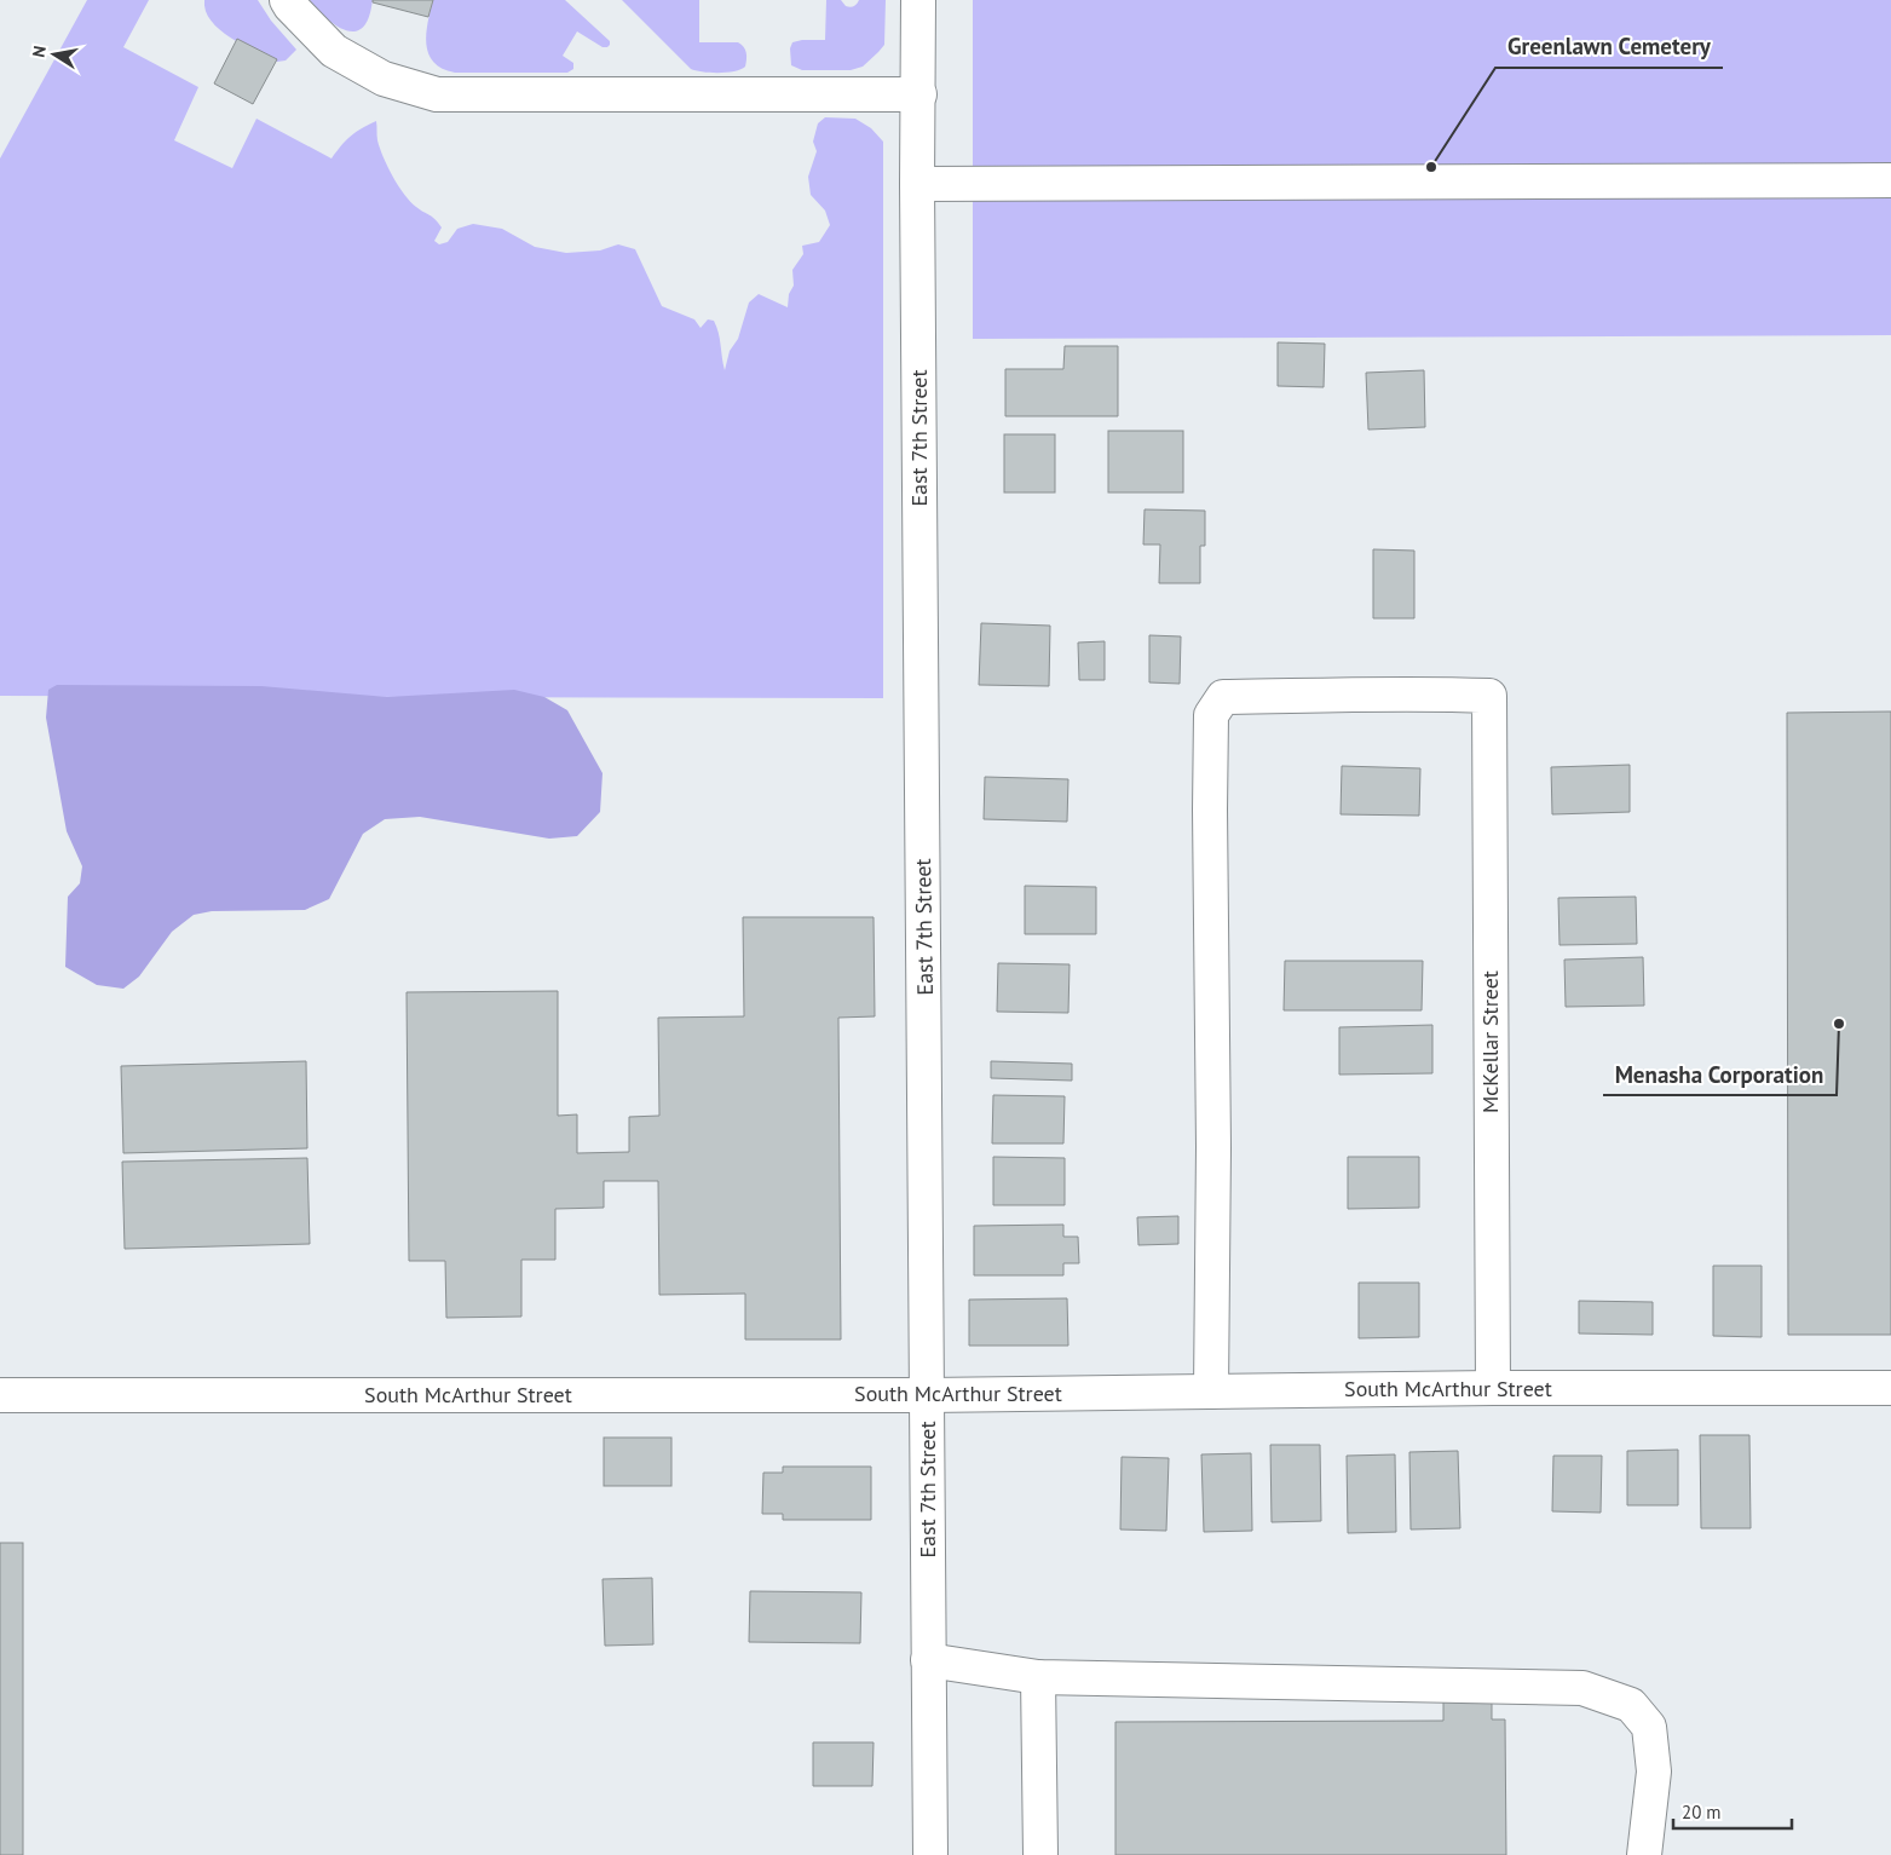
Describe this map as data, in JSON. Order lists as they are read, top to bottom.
{
  "streets": {
    "street": ["East 7th Street", "McKellar Street", "South McArthur Street"]
  },
  "crossings": [
    ["East 7th Street", "South McArthur Street"],
    ["McKellar Street", "South McArthur Street"]
  ],
  "places": ["Greenlawn Cemetery", "Menasha Corporation"],
  "scale_bar": "20 m",
  "north": "left"
}
